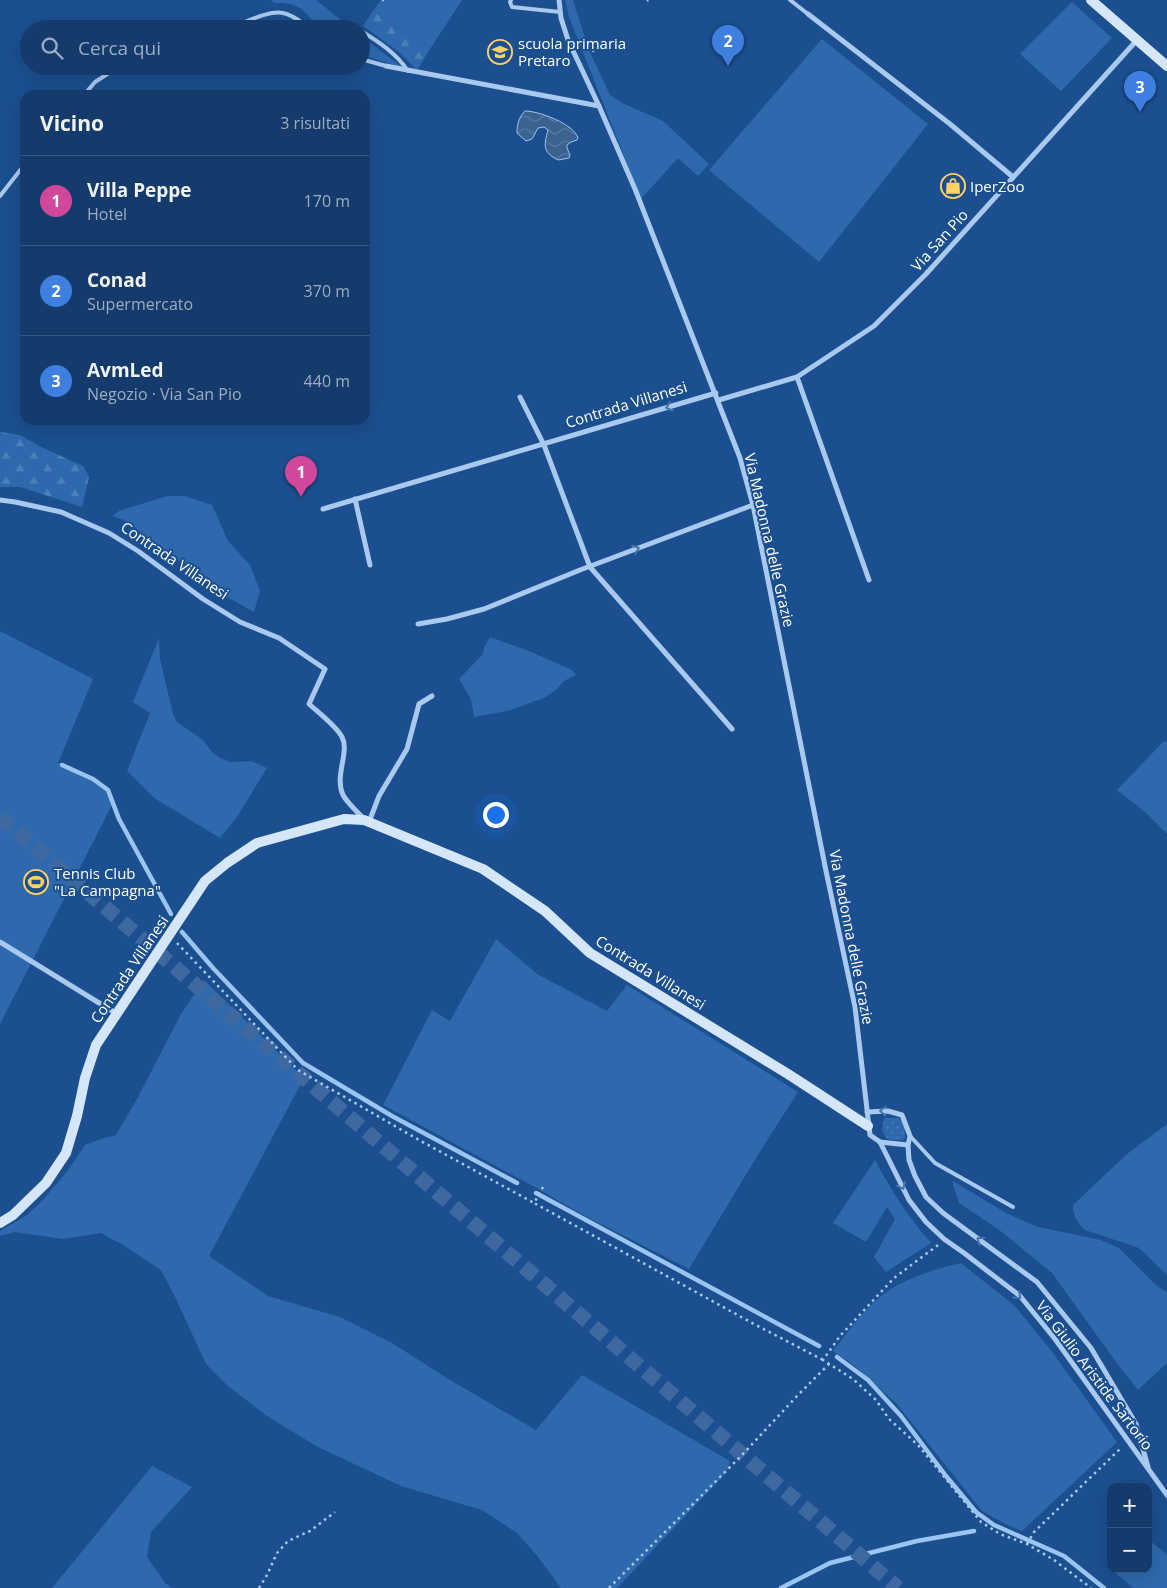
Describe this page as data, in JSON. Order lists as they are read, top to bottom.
{
  "streets": {
    "street": [
      "Via San Pio",
      "Contrada Villanesi",
      "Via Madonna delle Grazie",
      "Via Giulio Aristide Sartorio"
    ]
  },
  "crossings": [
    ["Via San Pio", "Via Madonna delle Grazie"],
    ["Contrada Villanesi", "Via Madonna delle Grazie"],
    ["Contrada Villanesi", "Via Giulio Aristide Sartorio"],
    ["Via Madonna delle Grazie", "Via Giulio Aristide Sartorio"]
  ],
  "places": {
    "school or university": ["scuola primaria Pretaro"],
    "shop": ["IperZoo"],
    "sports": ["Tennis Club \"La Campagna\""]
  },
  "page": {
    "search": "Cerca qui",
    "pins": ["2", "3", "1"],
    "heading": ["Vicino", "3 risultati"],
    "list": [
      {
        "mark": "1",
        "name": "Villa Peppe",
        "note": "Hotel",
        "value": "170 m"
      },
      {
        "mark": "2",
        "name": "Conad",
        "note": "Supermercato",
        "value": "370 m"
      },
      {
        "mark": "3",
        "name": "AvmLed",
        "note": "Negozio · Via San Pio",
        "value": "440 m"
      }
    ],
    "map_buttons": ["+", "−"]
  }
}
